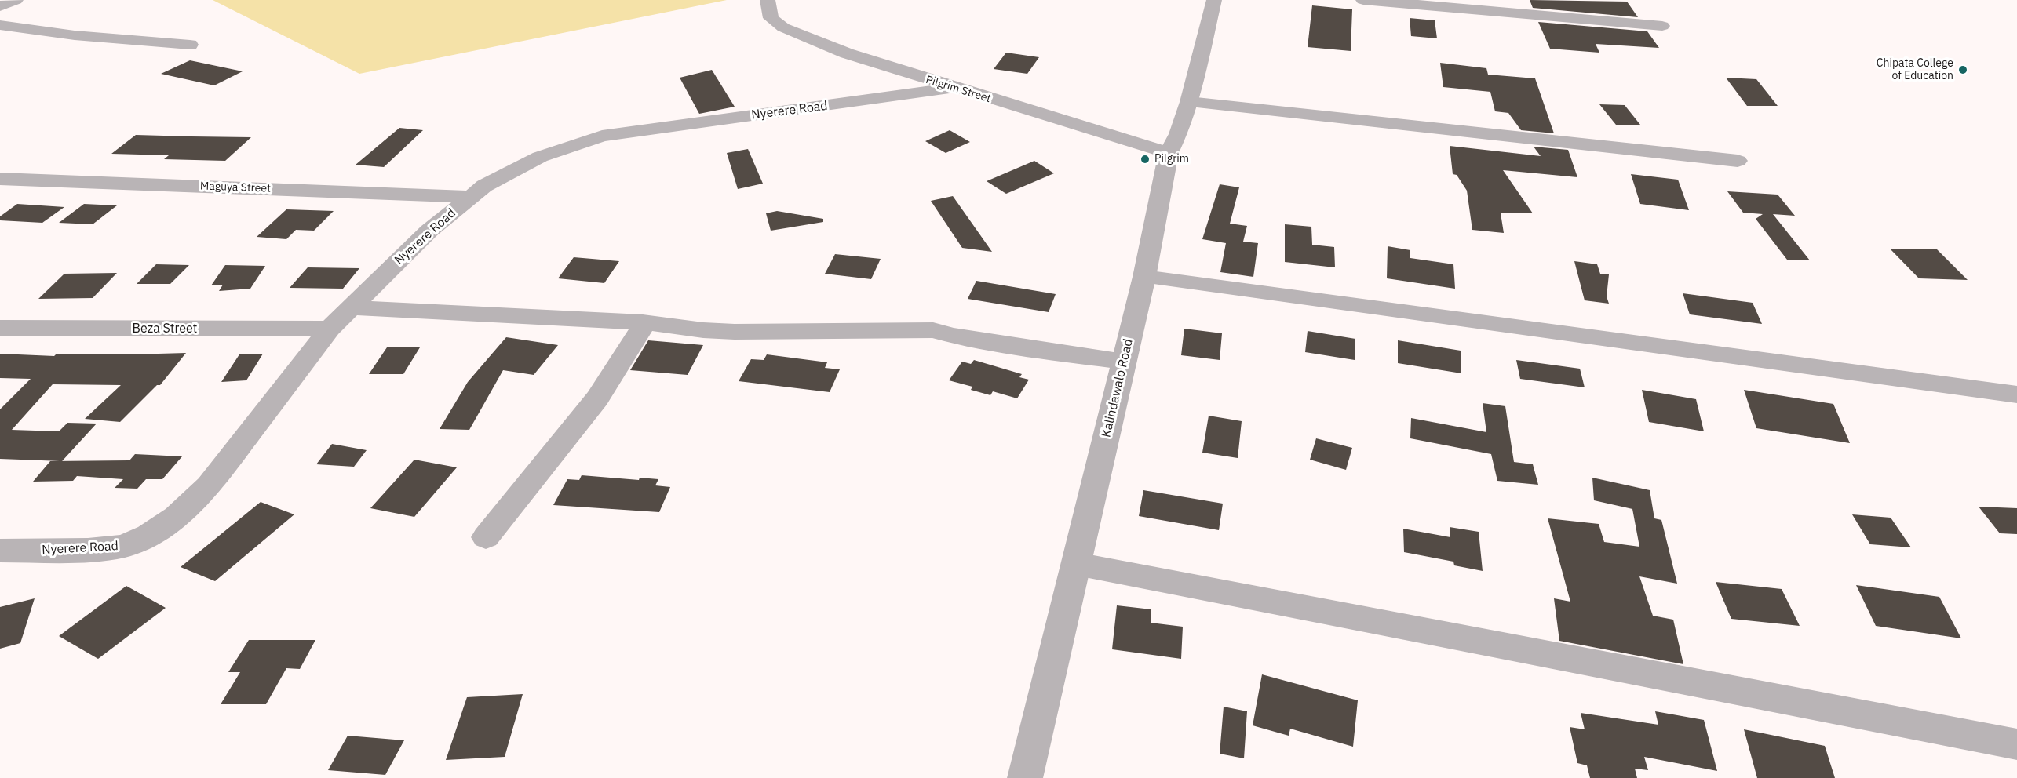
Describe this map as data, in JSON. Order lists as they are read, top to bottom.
{
  "streets": {
    "street": [
      "Pilgrim Street",
      "Nyerere Road",
      "Maguya Street",
      "Beza Street",
      "Kalindawalo Road"
    ]
  },
  "crossings": [
    ["Pilgrim Street", "Nyerere Road"],
    ["Pilgrim Street", "Kalindawalo Road"],
    ["Nyerere Road", "Maguya Street"],
    ["Nyerere Road", "Beza Street"]
  ],
  "places": ["Chipata College of Education", "Pilgrim"]
}
